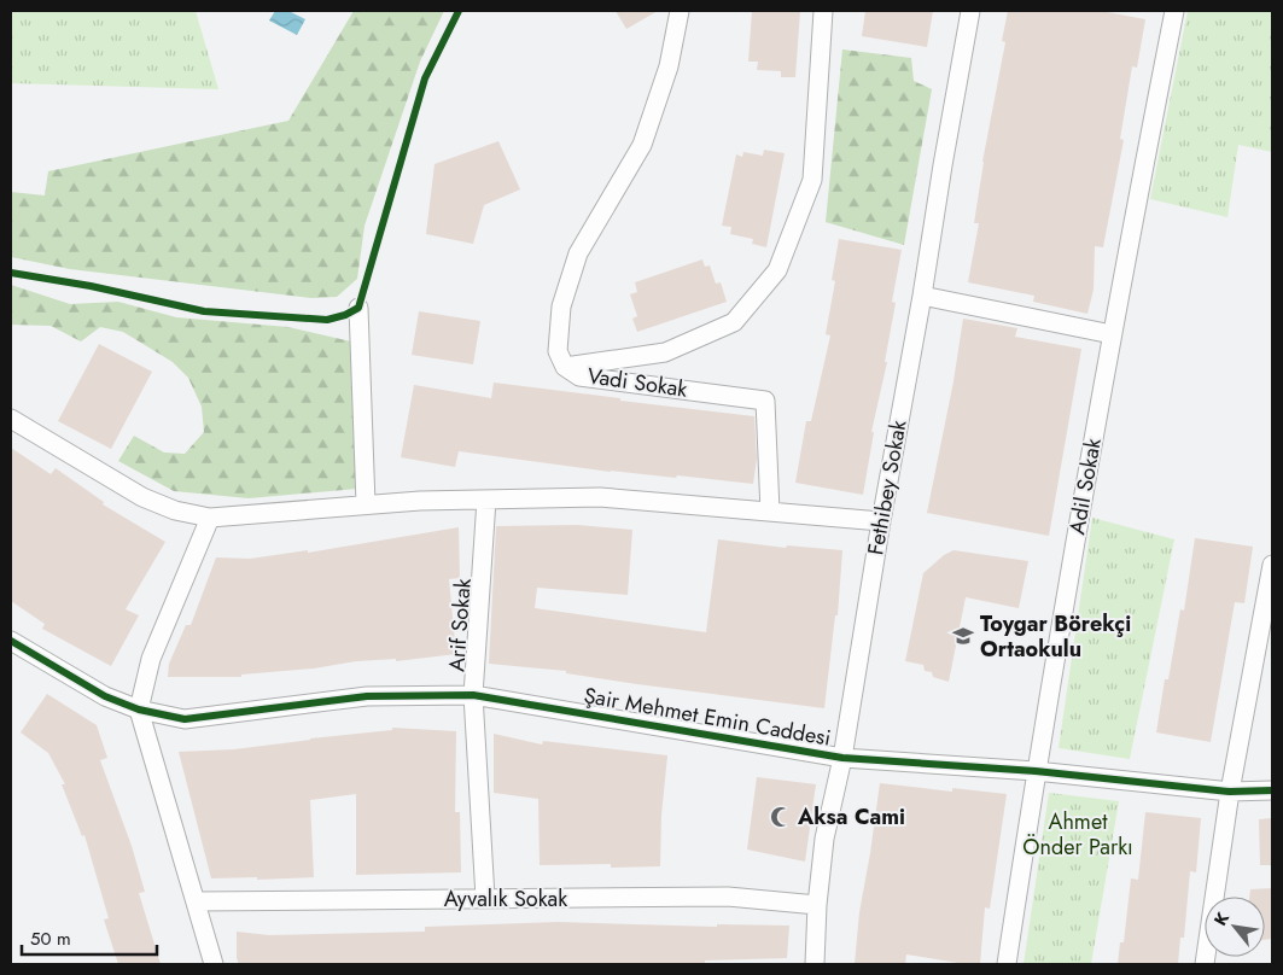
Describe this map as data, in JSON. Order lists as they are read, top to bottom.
{
  "streets": {
    "street": [
      "Vadi Sokak",
      "Adil Sokak",
      "Fethibey Sokak",
      "Arif Sokak",
      "Şair Mehmet Emin Caddesi",
      "Ayvalık Sokak"
    ]
  },
  "crossings": [
    ["Adil Sokak", "Şair Mehmet Emin Caddesi"],
    ["Fethibey Sokak", "Şair Mehmet Emin Caddesi"],
    ["Fethibey Sokak", "Ayvalık Sokak"],
    ["Arif Sokak", "Şair Mehmet Emin Caddesi"],
    ["Arif Sokak", "Ayvalık Sokak"]
  ],
  "parks": ["Ahmet Önder Parkı"],
  "places": {
    "school or university": ["Toygar Börekçi Ortaokulu"],
    "mosque": ["Aksa Cami"]
  },
  "scale_bar": "50 m",
  "north": "top left"
}
